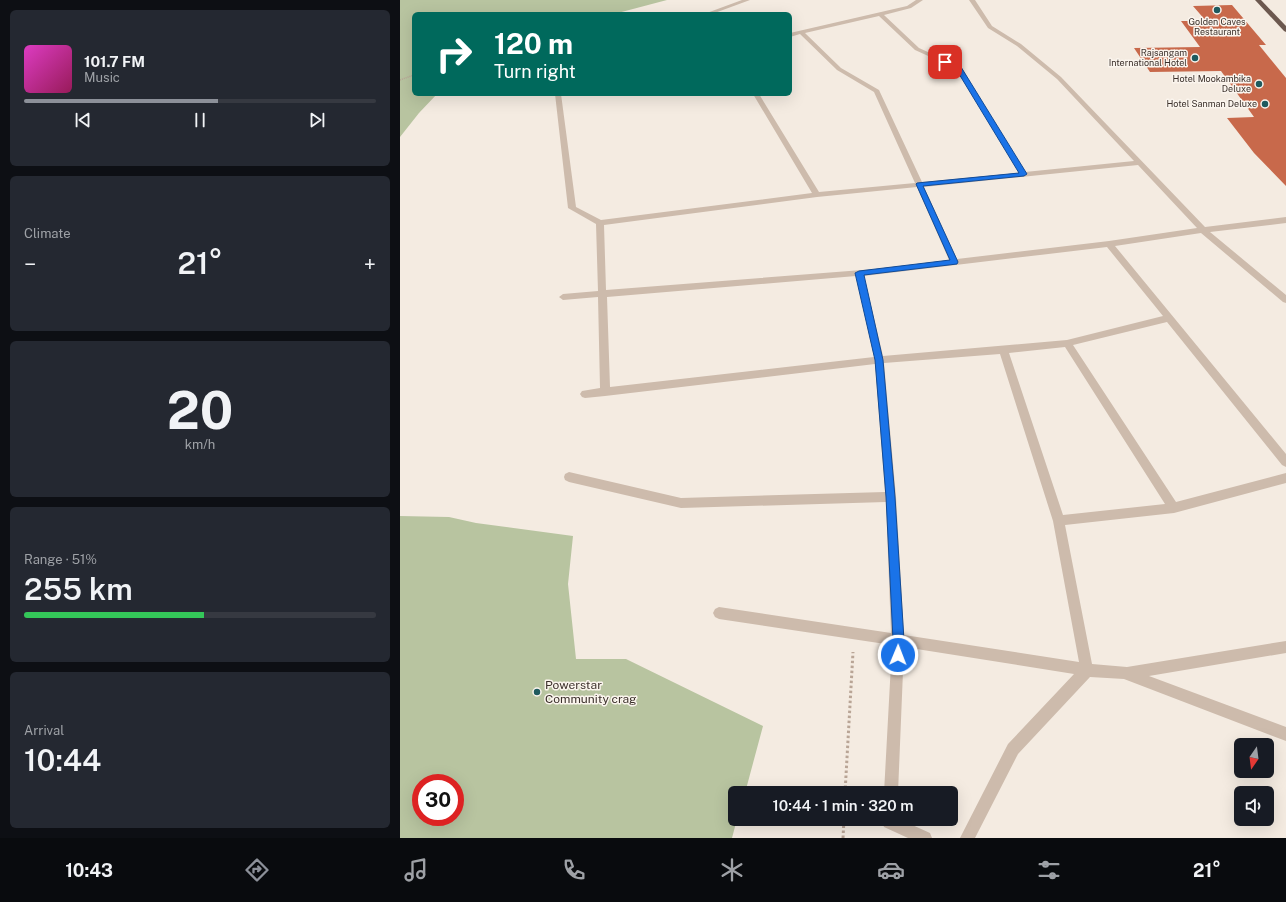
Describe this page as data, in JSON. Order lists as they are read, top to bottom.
{
  "places": [
    "Golden Caves Restaurant",
    "Rajsangam International Hotel",
    "Hotel Mookambika Deluxe",
    "Hotel Sanman Deluxe",
    "Powerstar Community crag"
  ],
  "north": "bottom",
  "page": {
    "turn": ["120 m", "Turn right"],
    "song": ["101.7 FM", "Music"],
    "tile": [
      "Climate",
      ["20", "km/h"],
      ["Range · 51%", "255 km"],
      ["Arrival", "10:44"]
    ],
    "heat": ["−", "21°", "+"],
    "limit": "30",
    "trip": "10:44 · 1 min · 320 m",
    "tabs": ["10:43", "21°"]
  }
}
